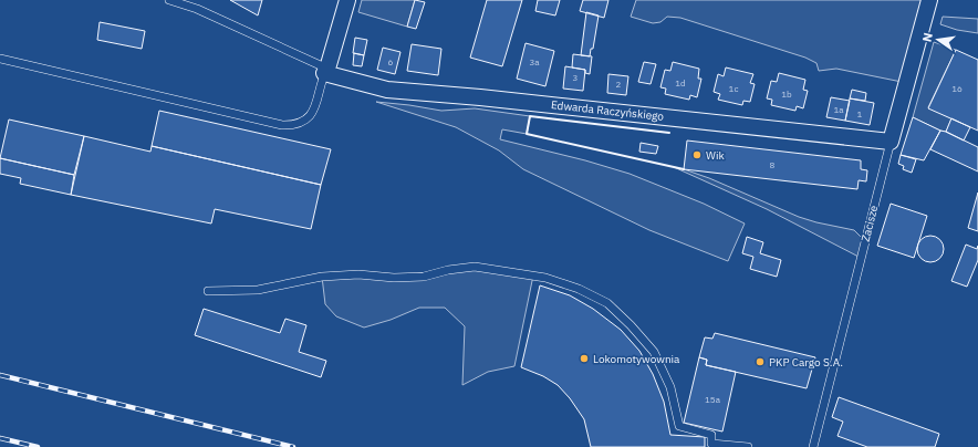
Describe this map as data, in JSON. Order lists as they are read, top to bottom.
{
  "streets": {
    "street": ["Edwarda Raczyńskiego", "Zacisze"]
  },
  "crossings": [
    ["Edwarda Raczyńskiego", "Zacisze"]
  ],
  "places": ["Wik", "Lokomotywownia", "PKP Cargo S.A."],
  "house_numbers": [
    "6",
    "3a",
    "3",
    "1d",
    "2",
    "1c",
    "16",
    "1b",
    "1a",
    "1",
    "8",
    "15a"
  ],
  "north": "left"
}
